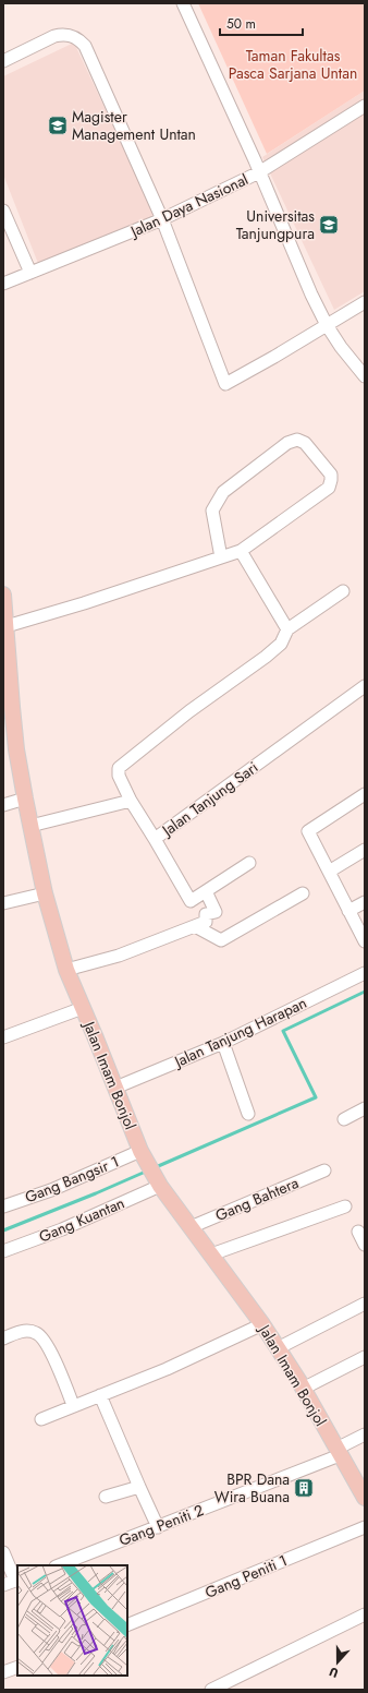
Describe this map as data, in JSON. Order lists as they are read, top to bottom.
{
  "streets": {
    "main road": ["Jalan Imam Bonjol"],
    "street": [
      "Jalan Daya Nasional",
      "Jalan Tanjung Sari",
      "Jalan Tanjung Harapan",
      "Gang Bangsir 1",
      "Gang Bahtera",
      "Gang Kuantan",
      "Gang Peniti 2",
      "Gang Peniti 1"
    ]
  },
  "crossings": [
    ["Jalan Tanjung Harapan", "Jalan Imam Bonjol"],
    ["Jalan Imam Bonjol", "Gang Bangsir 1"],
    ["Jalan Imam Bonjol", "Gang Bahtera"],
    ["Jalan Imam Bonjol", "Gang Kuantan"],
    ["Jalan Imam Bonjol", "Gang Peniti 2"]
  ],
  "parks": ["Taman Fakultas Pasca Sarjana Untan"],
  "places": {
    "school or university": ["Magister Management Untan", "Universitas Tanjungpura"],
    "building": ["BPR Dana Wira Buana"]
  },
  "scale_bar": "50 m",
  "north": "bottom"
}
